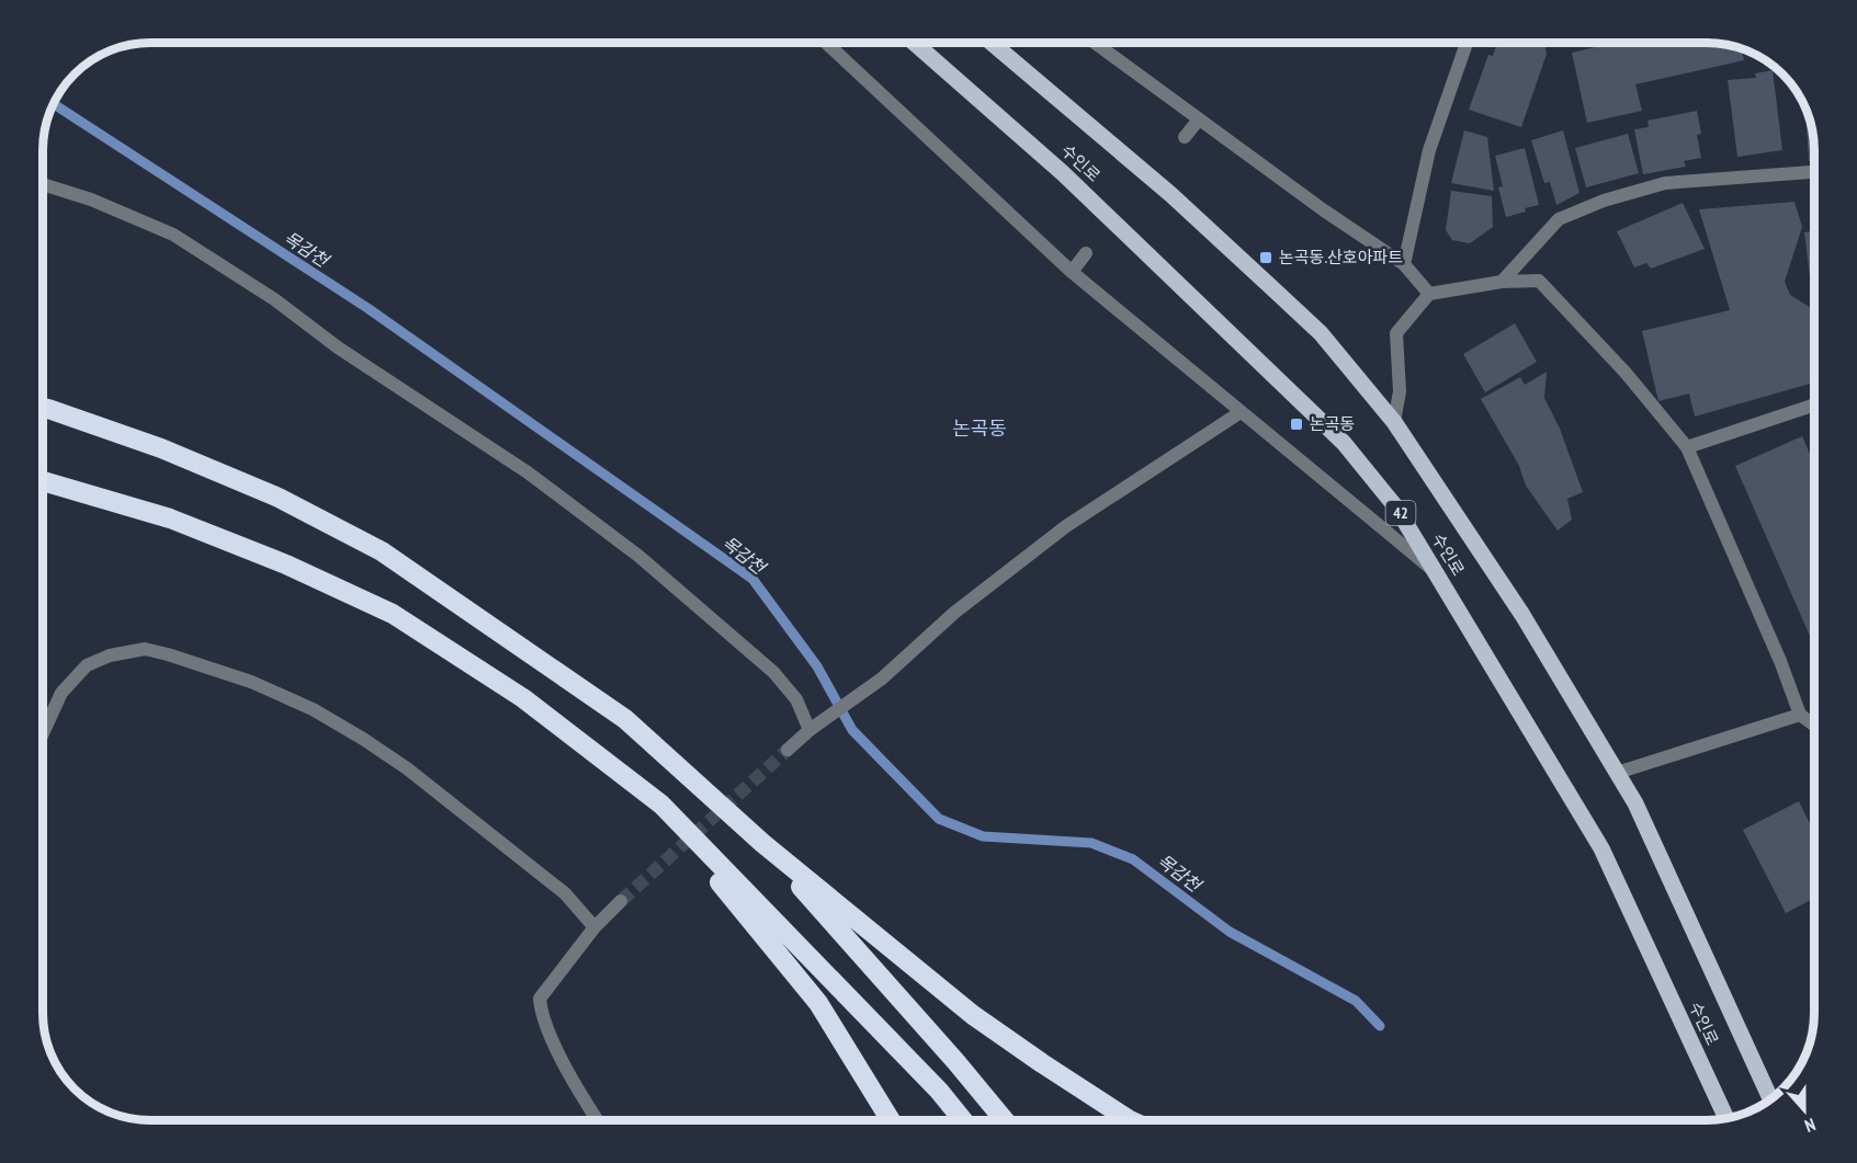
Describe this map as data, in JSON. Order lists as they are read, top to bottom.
{
  "streets": {
    "main road": ["수인로", "42"]
  },
  "districts": ["논곡동"],
  "water": ["목감천"],
  "places": {
    "transit": ["논곡동.산호아파트", "논곡동"]
  },
  "north": "bottom"
}
